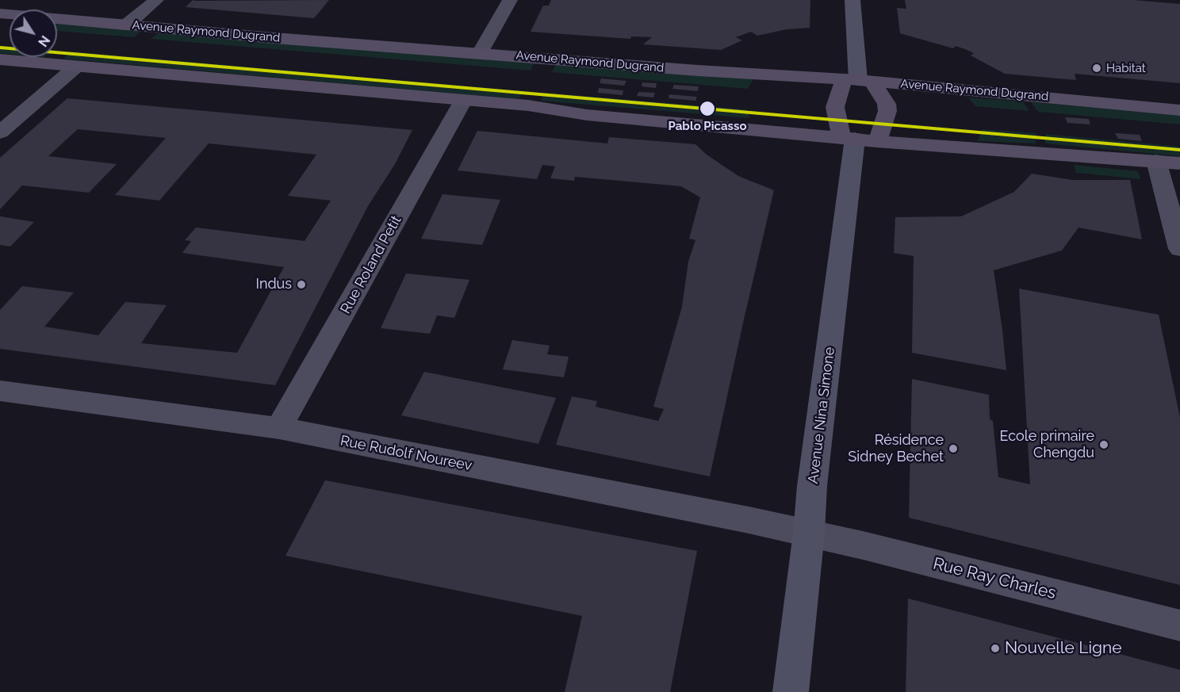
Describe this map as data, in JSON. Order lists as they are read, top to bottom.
{
  "streets": {
    "main road": ["Avenue Raymond Dugrand"],
    "street": [
      "Rue Roland Petit",
      "Avenue Nina Simone",
      "Rue Rudolf Noureev",
      "Rue Ray Charles"
    ]
  },
  "crossings": [
    ["Avenue Raymond Dugrand", "Avenue Nina Simone"],
    ["Rue Roland Petit", "Rue Rudolf Noureev"],
    ["Avenue Nina Simone", "Rue Rudolf Noureev"],
    ["Avenue Nina Simone", "Rue Ray Charles"],
    ["Rue Rudolf Noureev", "Rue Ray Charles"]
  ],
  "places": [
    "Habitat",
    "Pablo Picasso",
    "Indus",
    "Ecole primaire Chengdu",
    "Résidence Sidney Bechet",
    "Nouvelle Ligne"
  ],
  "north": "bottom right"
}
